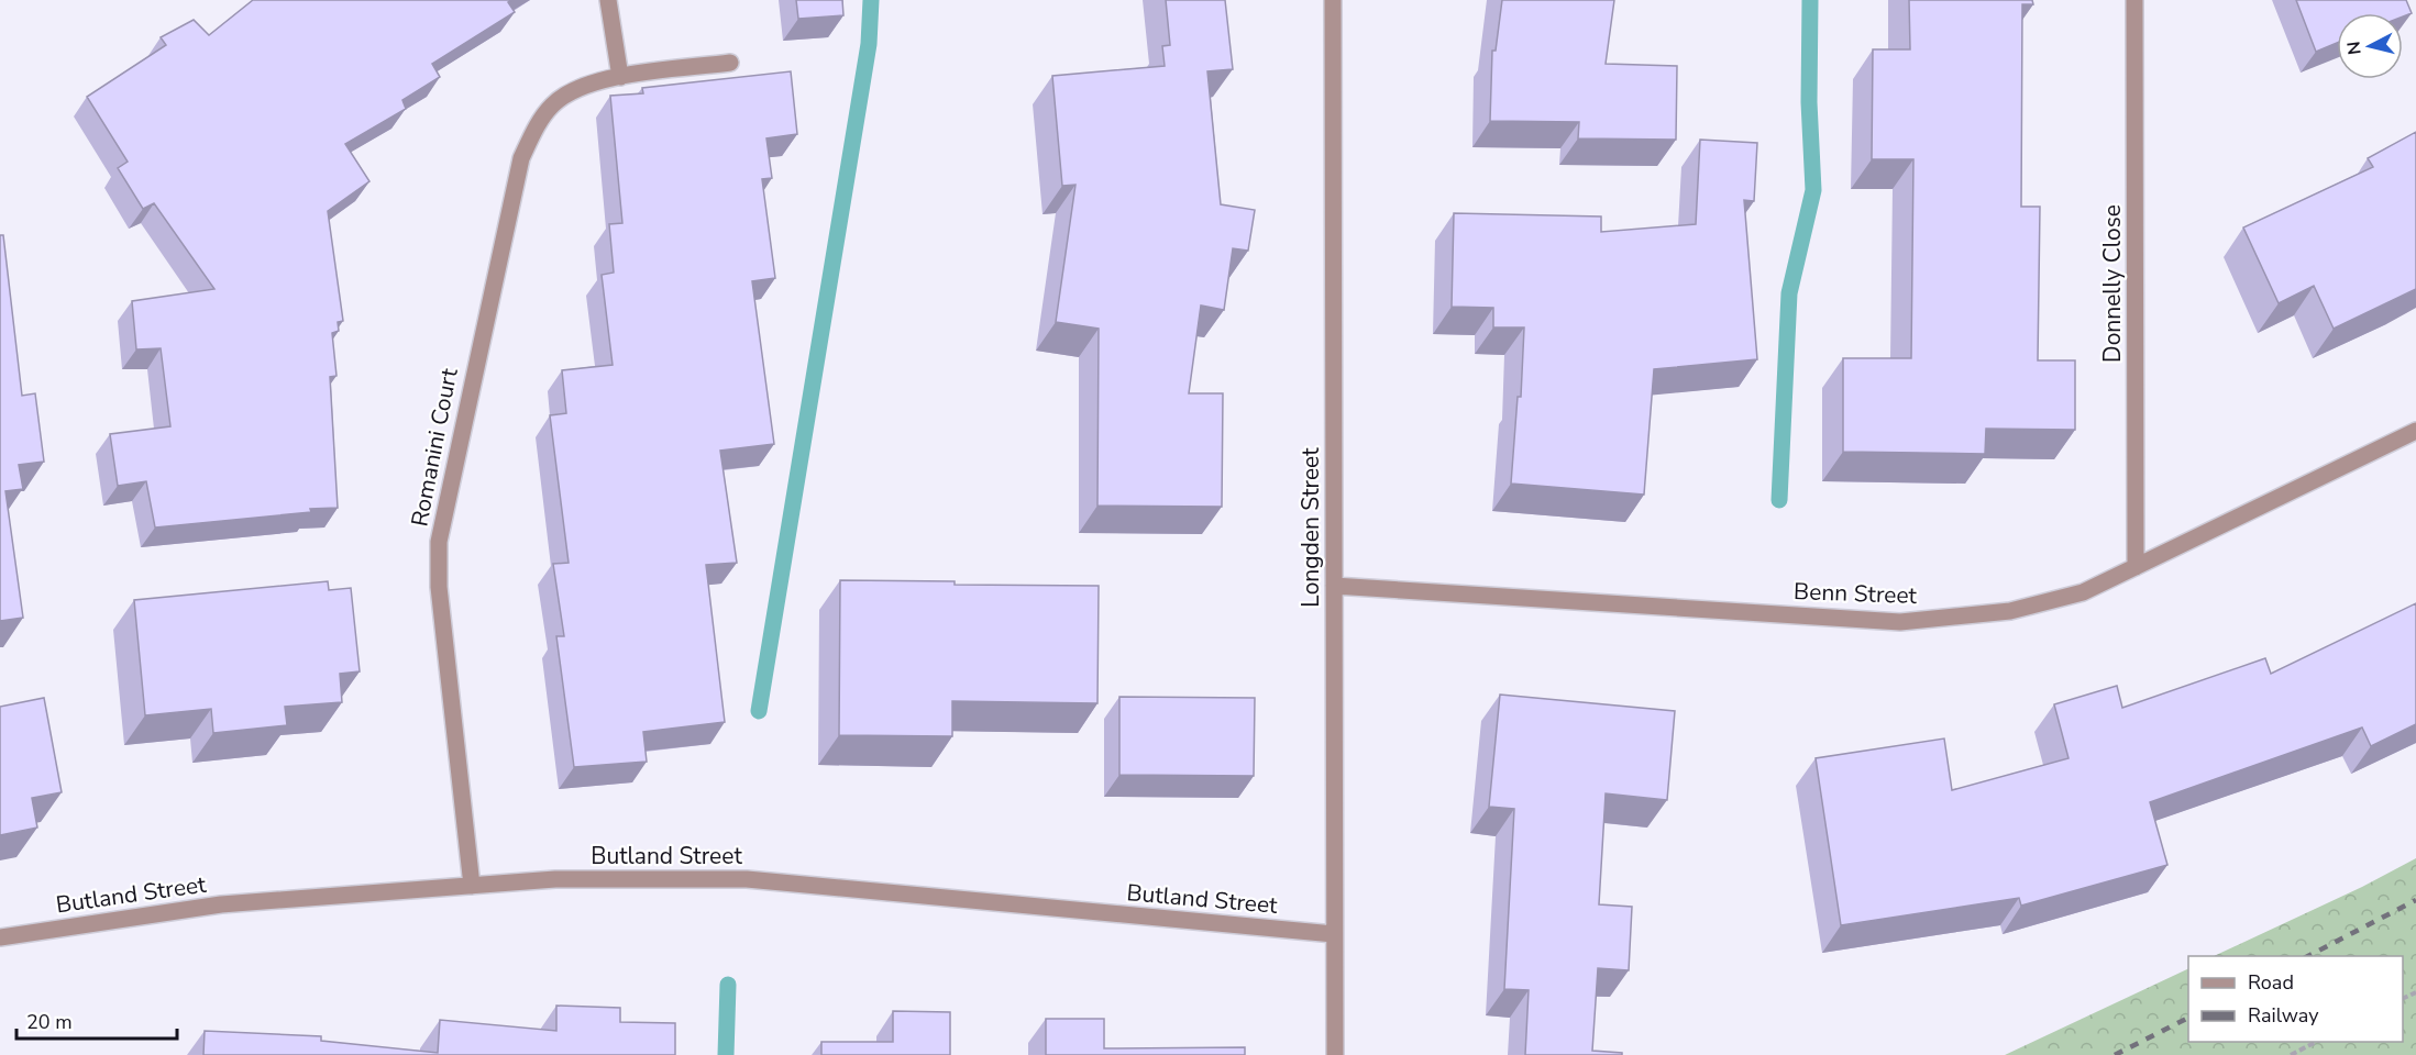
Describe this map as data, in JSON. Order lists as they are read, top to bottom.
{
  "streets": {
    "street": [
      "Donnelly Close",
      "Romanini Court",
      "Longden Street",
      "Benn Street",
      "Butland Street"
    ]
  },
  "crossings": [
    ["Donnelly Close", "Benn Street"],
    ["Romanini Court", "Butland Street"],
    ["Longden Street", "Benn Street"],
    ["Longden Street", "Butland Street"]
  ],
  "legend": ["Road", "Railway"],
  "scale_bar": "20 m",
  "north": "left"
}
